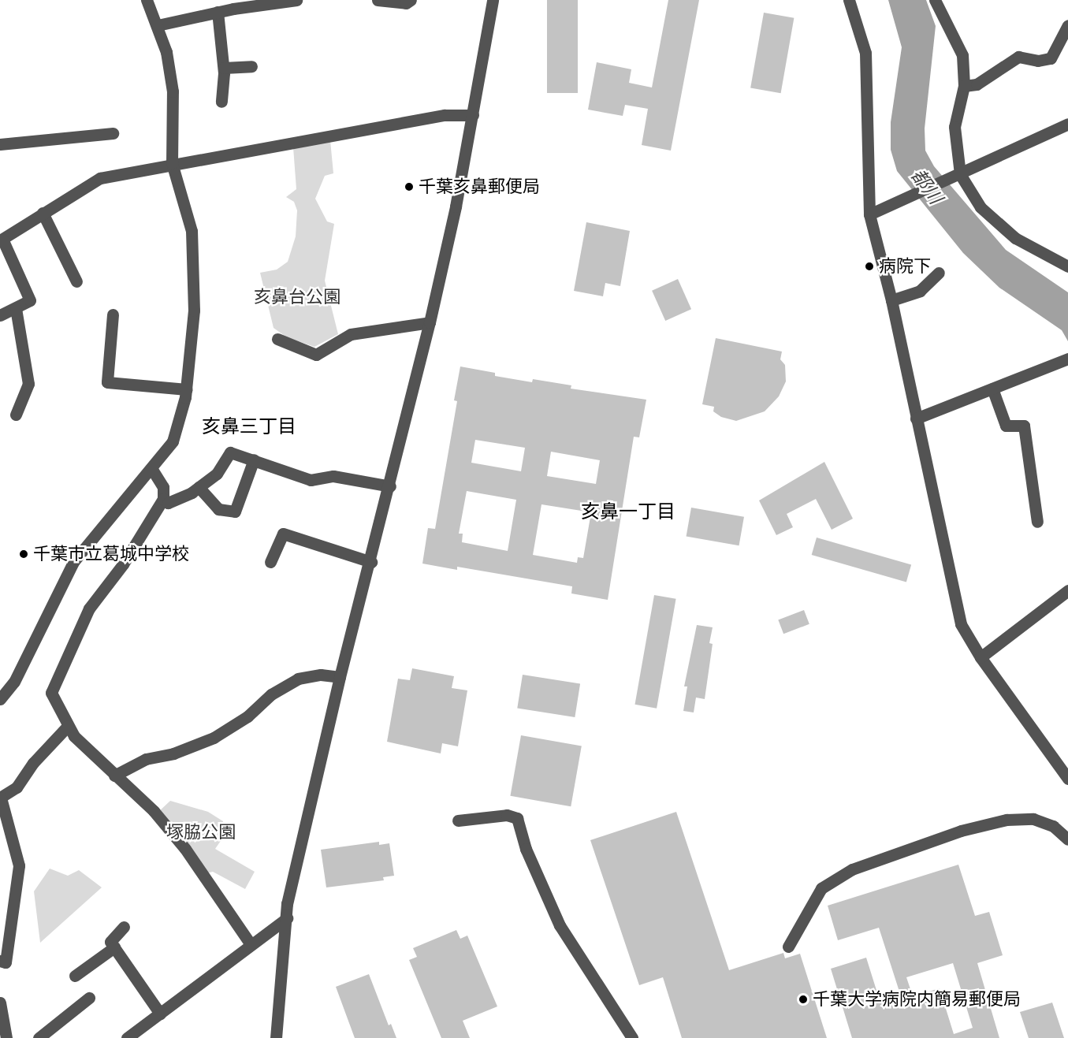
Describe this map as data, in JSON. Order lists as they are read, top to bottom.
{
  "districts": ["亥鼻三丁目", "亥鼻一丁目"],
  "water": ["都川"],
  "parks": ["亥鼻台公園", "塚脇公園"],
  "places": [
    "千葉亥鼻郵便局",
    "病院下",
    "千葉市立葛城中学校",
    "千葉大学病院内簡易郵便局"
  ]
}
